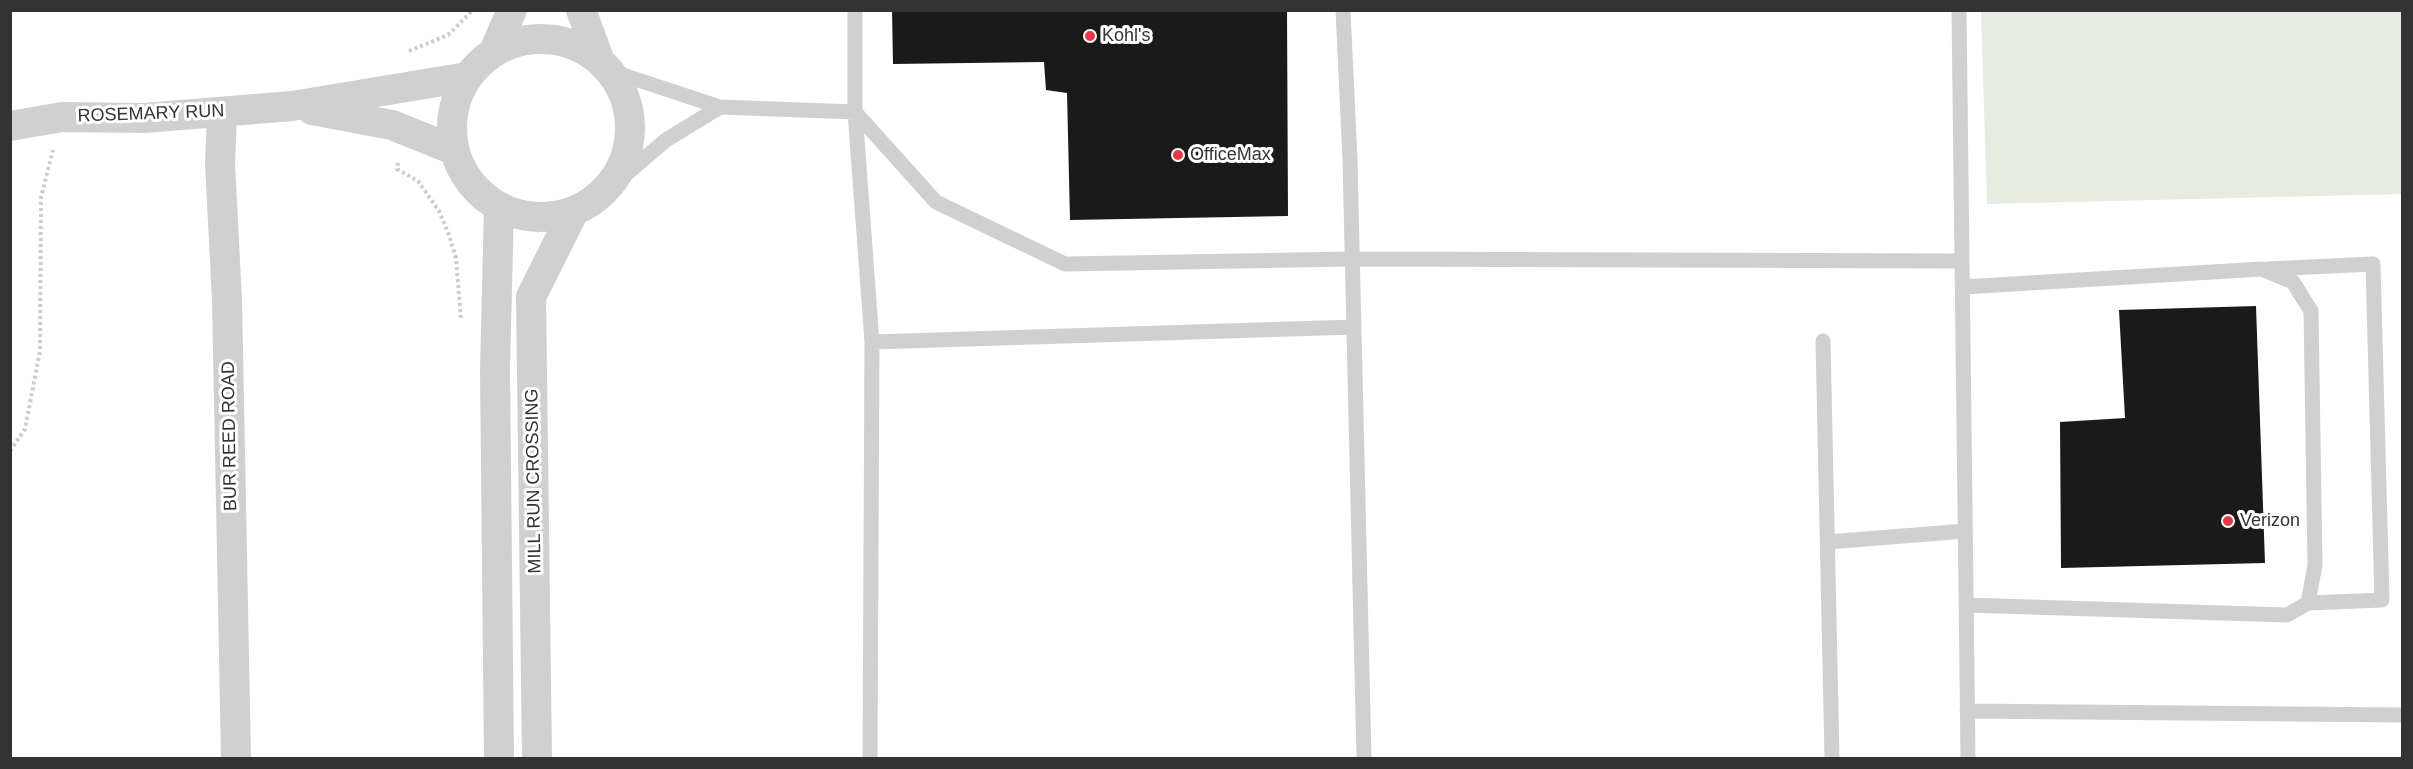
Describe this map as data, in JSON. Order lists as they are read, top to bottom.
{
  "streets": {
    "street": ["ROSEMARY RUN", "BUR REED ROAD", "MILL RUN CROSSING"]
  },
  "crossings": [
    ["ROSEMARY RUN", "BUR REED ROAD"],
    ["ROSEMARY RUN", "MILL RUN CROSSING"]
  ],
  "places": ["Kohl's", "OfficeMax", "Verizon"]
}
